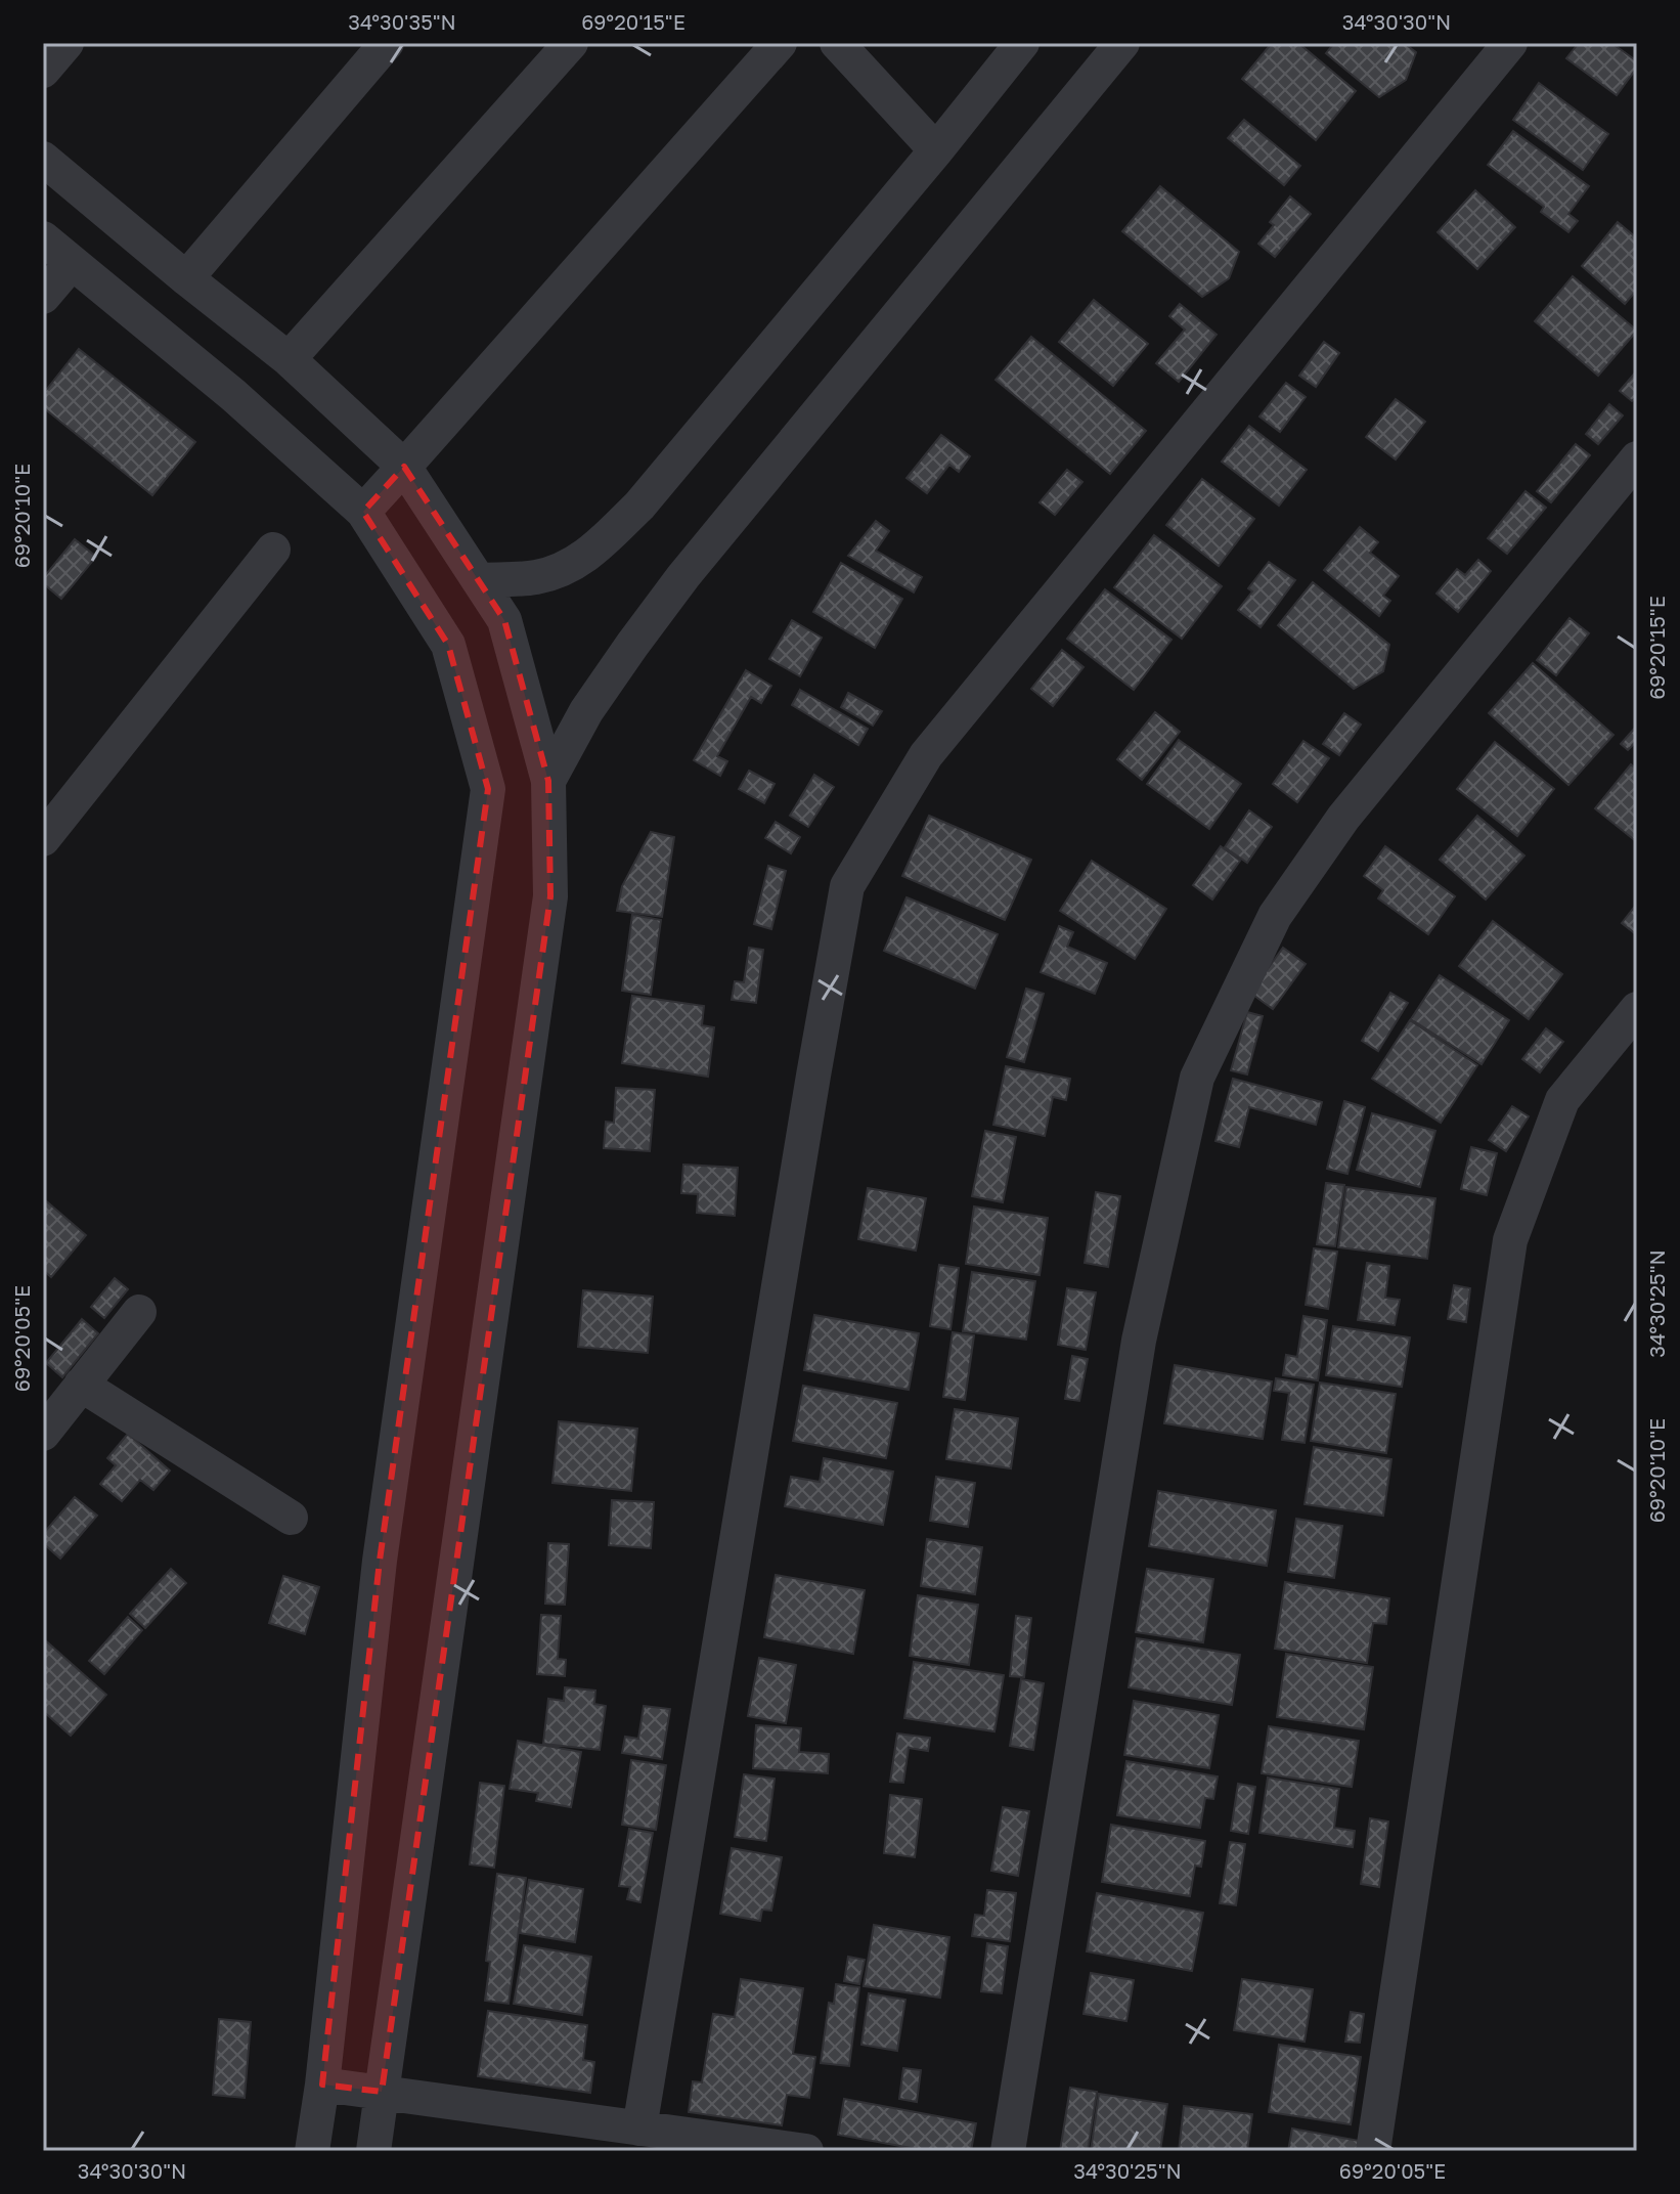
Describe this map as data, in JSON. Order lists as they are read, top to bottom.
{
  "coordinates": [
    "34°30'35\"N",
    "69°20'15\"E",
    "34°30'30\"N",
    "69°20'10\"E",
    "34°30'25\"N",
    "69°20'05\"E"
  ]
}
